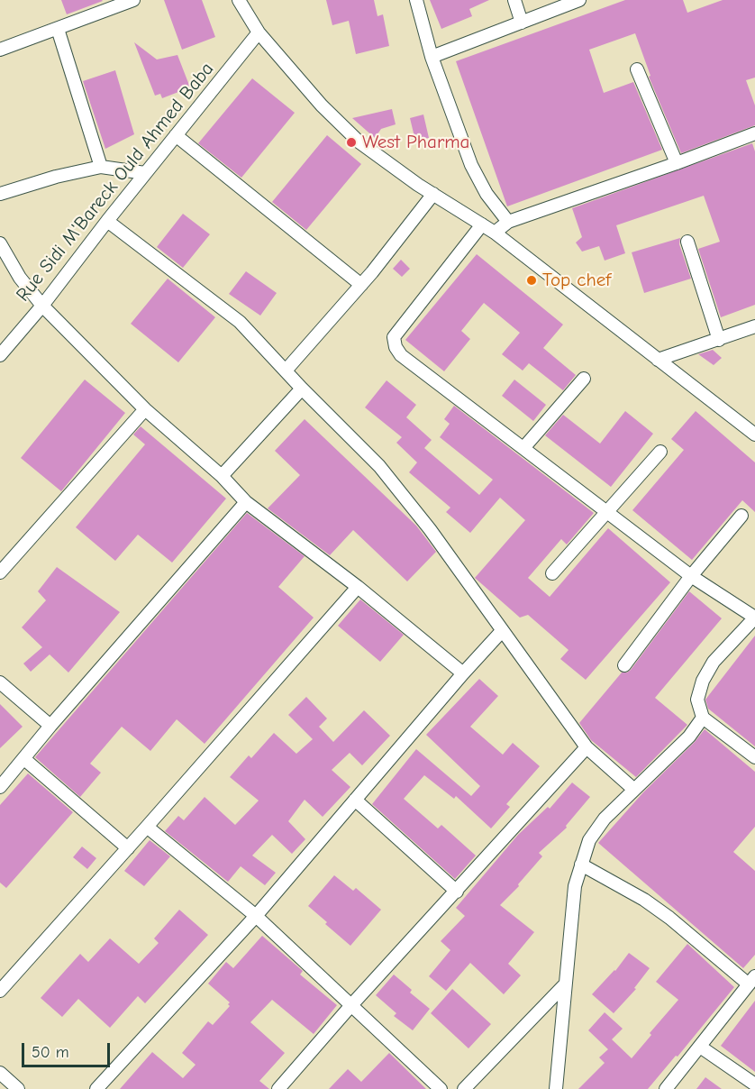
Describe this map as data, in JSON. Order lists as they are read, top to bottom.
{
  "streets": {
    "street": ["Rue Sidi M'Bareck Ould Ahmed Baba"]
  },
  "places": ["West Pharma", "Top chef"],
  "scale_bar": "50 m"
}
